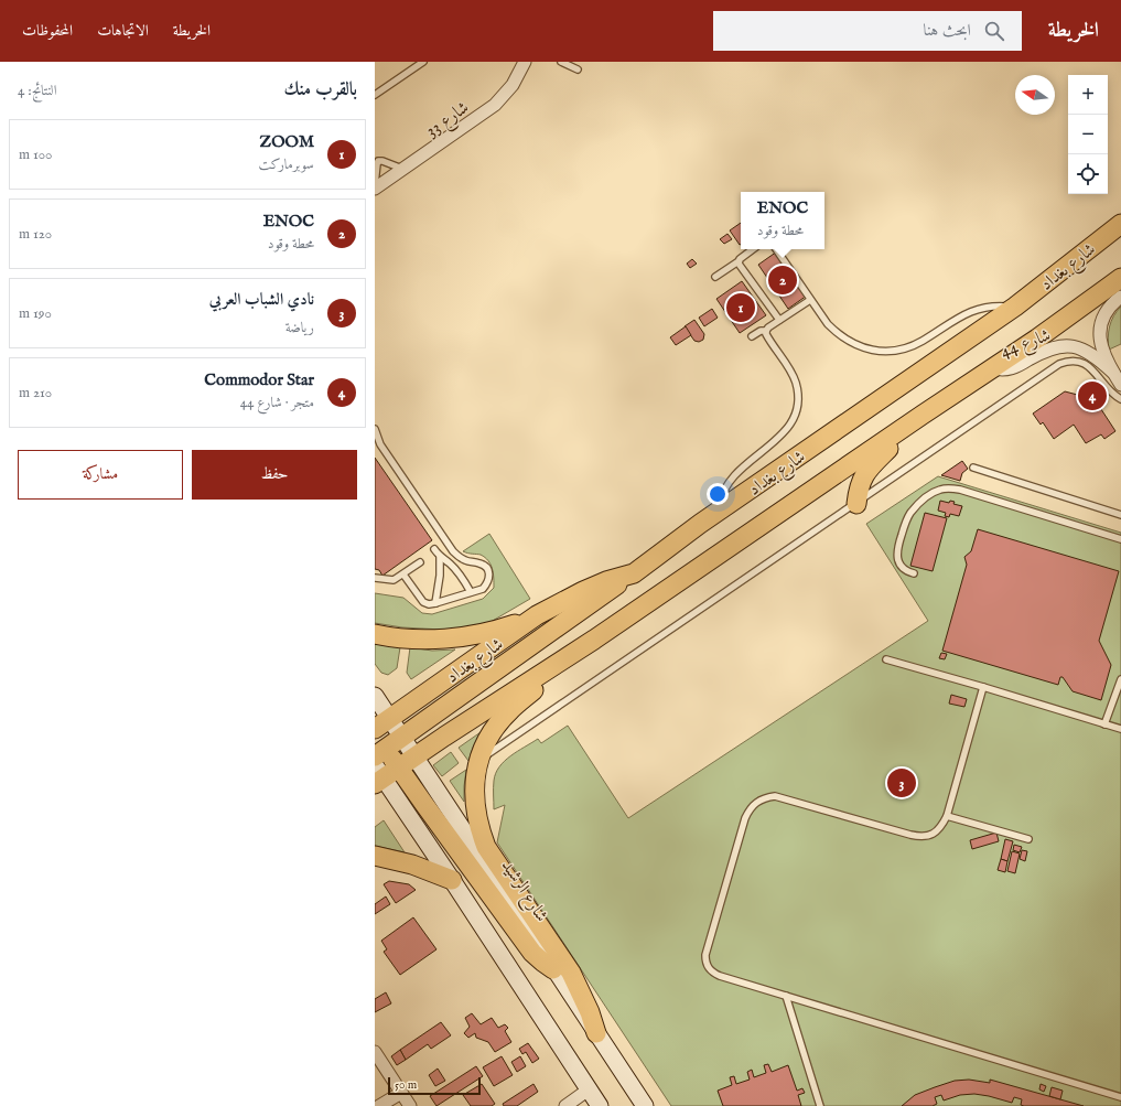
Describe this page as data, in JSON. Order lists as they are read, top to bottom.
{
  "streets": {
    "main road": ["شارع بغداد", "شارع الرشيد"],
    "street": ["شارع 33", "شارع 44"]
  },
  "crossings": [
    ["شارع بغداد", "شارع 44"],
    ["شارع بغداد", "شارع الرشيد"]
  ],
  "scale_bar": "50 m",
  "north": "left",
  "page": {
    "header": "الخريطة",
    "search": "ابحث هنا",
    "nav": ["الخريطة", "الاتجاهات", "المحفوظات"],
    "heading": ["بالقرب منك", "النتائج: 4"],
    "map_buttons": ["+", "−"],
    "list": [
      {
        "mark": "1",
        "name": "ZOOM",
        "note": "سوبرماركت",
        "value": "100 m"
      },
      {
        "mark": "2",
        "name": "ENOC",
        "note": "محطة وقود",
        "value": "120 m"
      },
      {
        "mark": "3",
        "name": "نادي الشباب العربي",
        "note": "رياضة",
        "value": "190 m"
      },
      {
        "mark": "4",
        "name": "Commodor Star",
        "note": "متجر · شارع 44",
        "value": "210 m"
      }
    ],
    "popup": ["ENOC", "محطة وقود"],
    "pins": [
      "2",
      "1",
      "4",
      "3"
    ],
    "buttons": ["حفظ", "مشاركة"],
    "scale": "50 m"
  }
}
